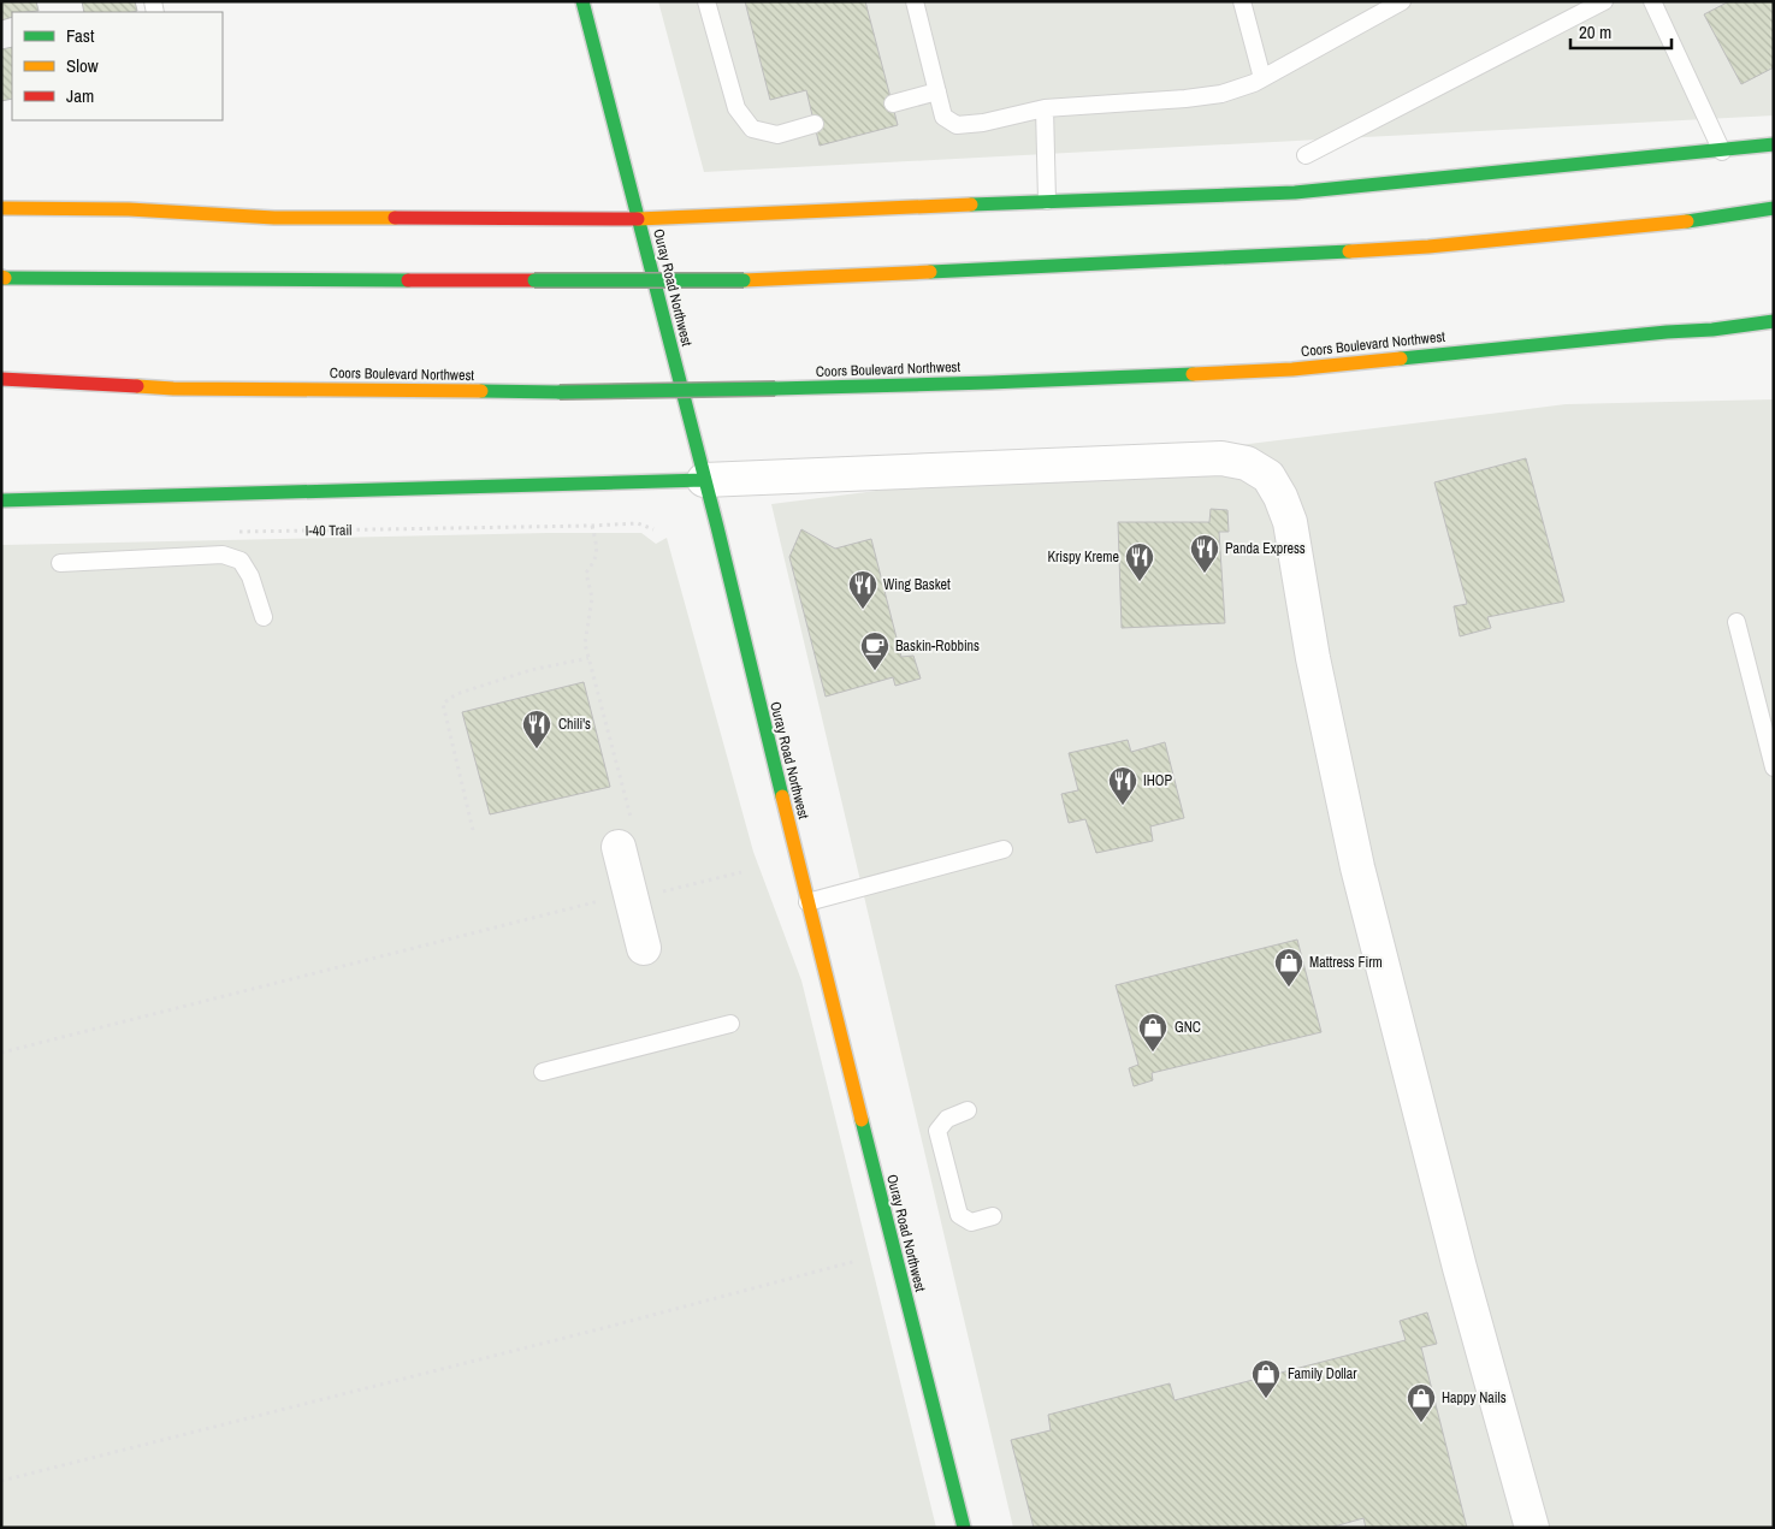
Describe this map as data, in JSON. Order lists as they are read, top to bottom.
{
  "streets": {
    "main road": ["Ouray Road Northwest", "Coors Boulevard Northwest"],
    "path": ["I-40 Trail"]
  },
  "places": {
    "restaurant": [
      "Panda Express",
      "Krispy Kreme",
      "Wing Basket",
      "Chili's",
      "IHOP"
    ],
    "cafe": ["Baskin-Robbins"],
    "shop": [
      "Mattress Firm",
      "GNC",
      "Family Dollar",
      "Happy Nails"
    ]
  },
  "legend": ["Fast", "Slow", "Jam"],
  "scale_bar": "20 m"
}
